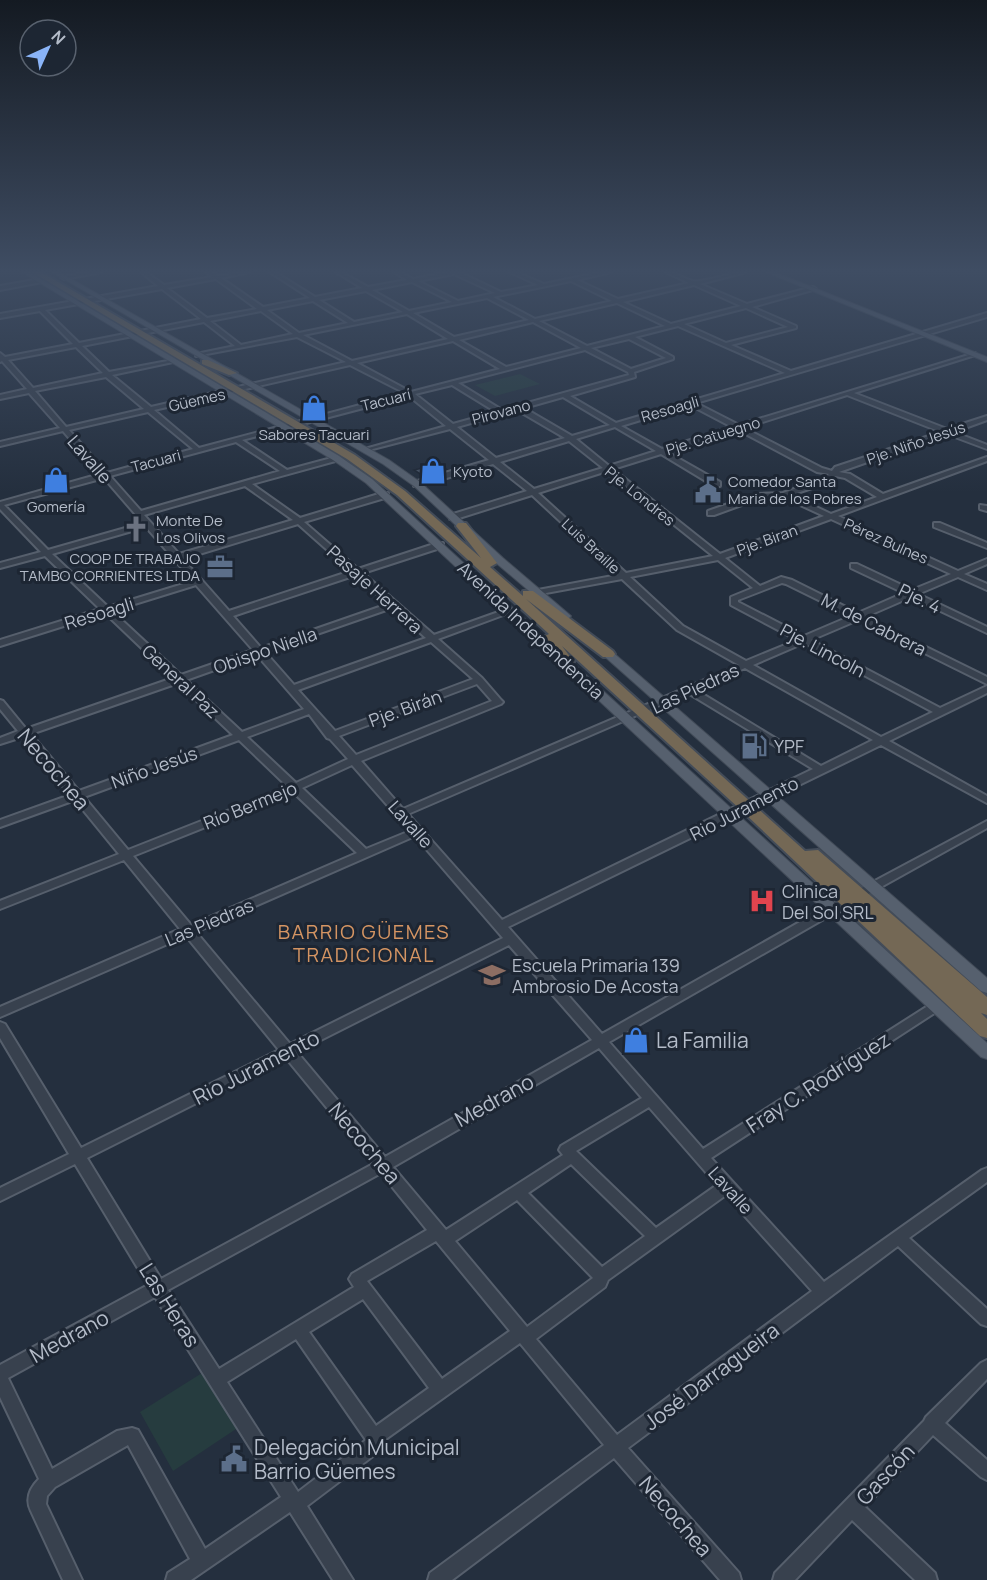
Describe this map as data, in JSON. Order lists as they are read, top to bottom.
{
  "streets": {
    "highway": ["Avenida Independencia"],
    "street": [
      "Güemes",
      "Tacuarí",
      "Resoagli",
      "Pirovano",
      "Pje. Catuegno",
      "Pje. Niño Jesús",
      "Lavalle",
      "Tacuari",
      "Pje. Londres",
      "Pje. Biran",
      "Pérez Bulnes",
      "Luis Braille",
      "Pasaje Herrera",
      "Pje. 4",
      "M. de Cabrera",
      "Obispo Niella",
      "Pje. Lincoln",
      "General Paz",
      "Las Piedras",
      "Pje. Birán",
      "Niño Jesús",
      "Necochea",
      "Río Bermejo",
      "Rio Juramento",
      "Fray C. Rodríguez",
      "Medrano",
      "Las Heras",
      "José Darragueira",
      "Gascón"
    ]
  },
  "crossings": [
    ["Güemes", "Lavalle"],
    ["Güemes", "Luis Braille"],
    ["Güemes", "Avenida Independencia"],
    ["Tacuarí", "Tacuari"],
    ["Tacuarí", "Luis Braille"],
    ["Tacuarí", "Avenida Independencia"],
    ["Resoagli", "Lavalle"],
    ["Resoagli", "Pje. Londres"],
    ["Resoagli", "Luis Braille"],
    ["Resoagli", "Avenida Independencia"],
    ["Resoagli", "General Paz"],
    ["Pirovano", "Pje. Londres"],
    ["Pirovano", "Luis Braille"],
    ["Pirovano", "Avenida Independencia"],
    ["Pje. Catuegno", "Pje. Londres"],
    ["Pje. Catuegno", "Luis Braille"],
    ["Pje. Catuegno", "Avenida Independencia"],
    ["Pje. Niño Jesús", "Pérez Bulnes"],
    ["Lavalle", "Tacuari"],
    ["Lavalle", "Obispo Niella"],
    ["Lavalle", "Las Piedras"],
    ["Lavalle", "Pje. Birán"],
    ["Lavalle", "Niño Jesús"],
    ["Lavalle", "Río Bermejo"],
    ["Lavalle", "Rio Juramento"],
    ["Lavalle", "Fray C. Rodríguez"],
    ["Lavalle", "Medrano"],
    ["Lavalle", "José Darragueira"],
    ["Tacuari", "Avenida Independencia"],
    ["Tacuari", "General Paz"],
    ["Pje. Londres", "Pje. Biran"],
    ["Pje. Londres", "M. de Cabrera"],
    ["Pje. Londres", "Pje. Lincoln"],
    ["Pje. Biran", "Pérez Bulnes"],
    ["Pje. Biran", "Luis Braille"],
    ["Pje. Biran", "Avenida Independencia"],
    ["Pérez Bulnes", "Las Piedras"],
    ["Luis Braille", "Las Piedras"],
    ["Luis Braille", "Rio Juramento"],
    ["Pasaje Herrera", "Obispo Niella"],
    ["Pasaje Herrera", "Pje. Birán"],
    ["Pasaje Herrera", "Río Bermejo"],
    ["Pje. 4", "Las Piedras"],
    ["M. de Cabrera", "Pje. Lincoln"],
    ["M. de Cabrera", "Las Piedras"],
    ["Avenida Independencia", "Las Piedras"],
    ["Avenida Independencia", "Rio Juramento"],
    ["Avenida Independencia", "Fray C. Rodríguez"],
    ["Avenida Independencia", "Medrano"],
    ["Obispo Niella", "General Paz"],
    ["Obispo Niella", "Necochea"],
    ["Pje. Lincoln", "Las Piedras"],
    ["Pje. Lincoln", "Rio Juramento"],
    ["General Paz", "Las Piedras"],
    ["General Paz", "Niño Jesús"],
    ["General Paz", "Río Bermejo"],
    ["Las Piedras", "Necochea"],
    ["Niño Jesús", "Necochea"],
    ["Necochea", "Río Bermejo"],
    ["Necochea", "Rio Juramento"],
    ["Necochea", "Medrano"],
    ["Necochea", "José Darragueira"],
    ["Rio Juramento", "Las Heras"],
    ["Medrano", "Las Heras"]
  ],
  "districts": ["BARRIO GÜEMES TRADICIONAL"],
  "places": {
    "shop": [
      "Sabores Tacuari",
      "Kyoto",
      "Gomería",
      "La Familia"
    ],
    "public building": ["Comedor Santa Maria de los Pobres", "Delegación Municipal Barrio Güemes"],
    "church": ["Monte De Los Olivos"],
    "office": ["COOP DE TRABAJO TAMBO CORRIENTES LTDA"],
    "fuel station": ["YPF"],
    "hospital": ["Clinica Del Sol SRL"],
    "school or university": ["Escuela Primaria 139 Ambrosio De Acosta"]
  },
  "north": "top right"
}
